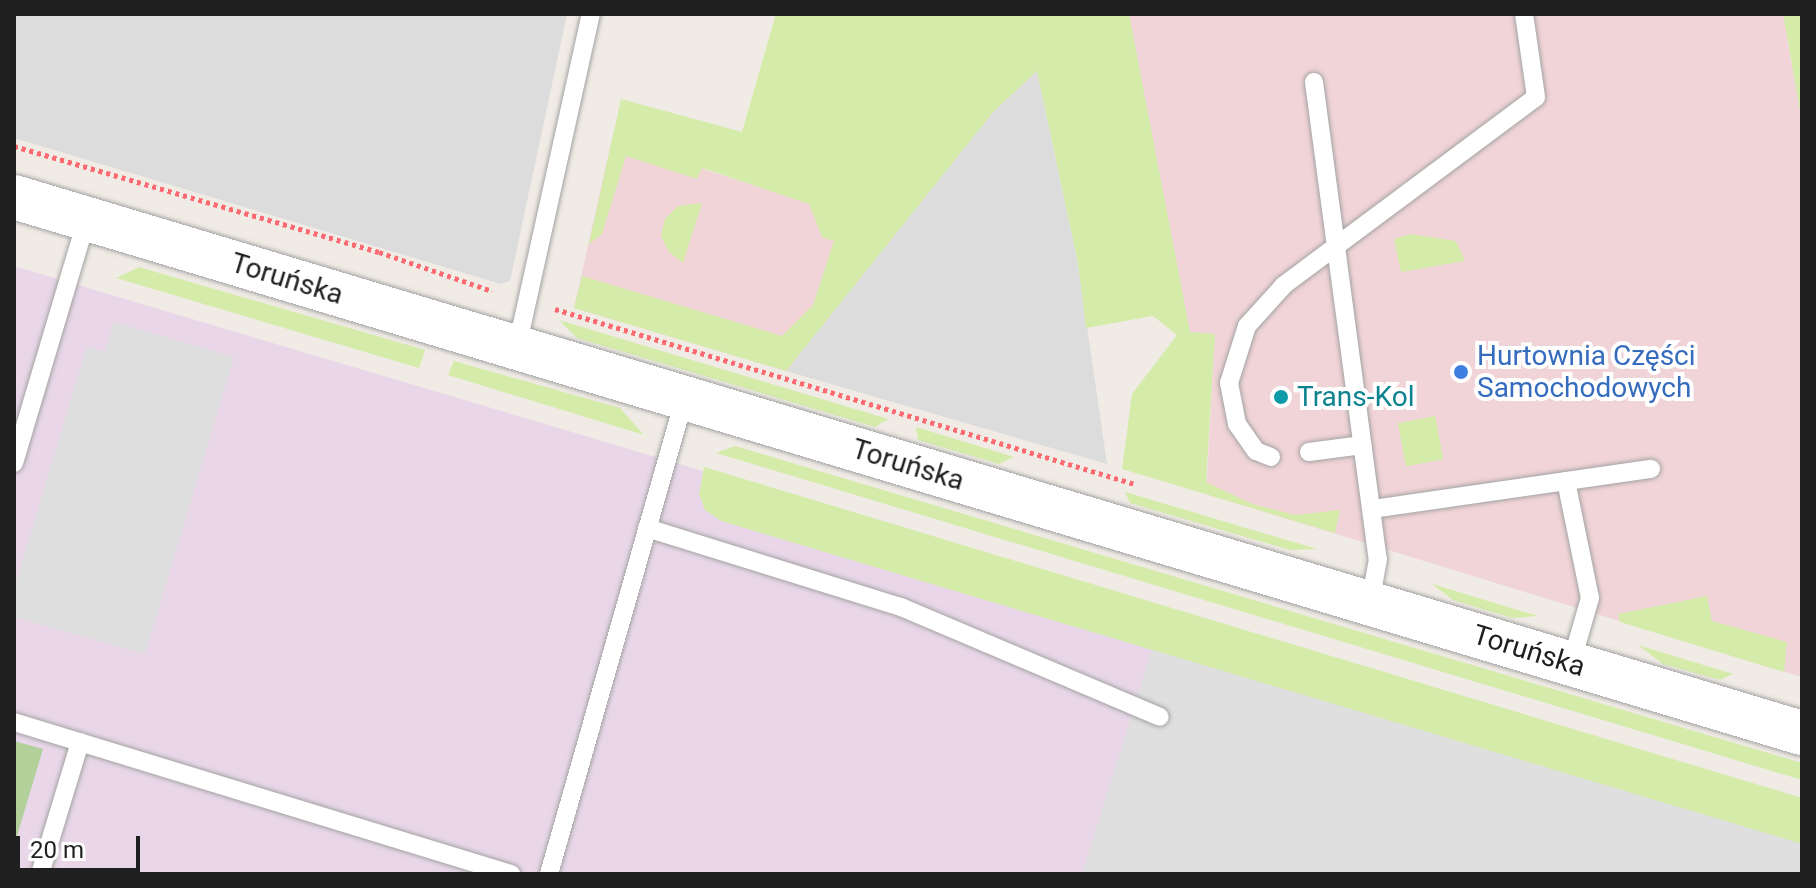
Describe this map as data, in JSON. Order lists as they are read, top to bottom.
{
  "streets": {
    "street": ["Toruńska"]
  },
  "places": ["Hurtownia Części Samochodowych", "Trans-Kol"],
  "scale_bar": "20 m"
}
